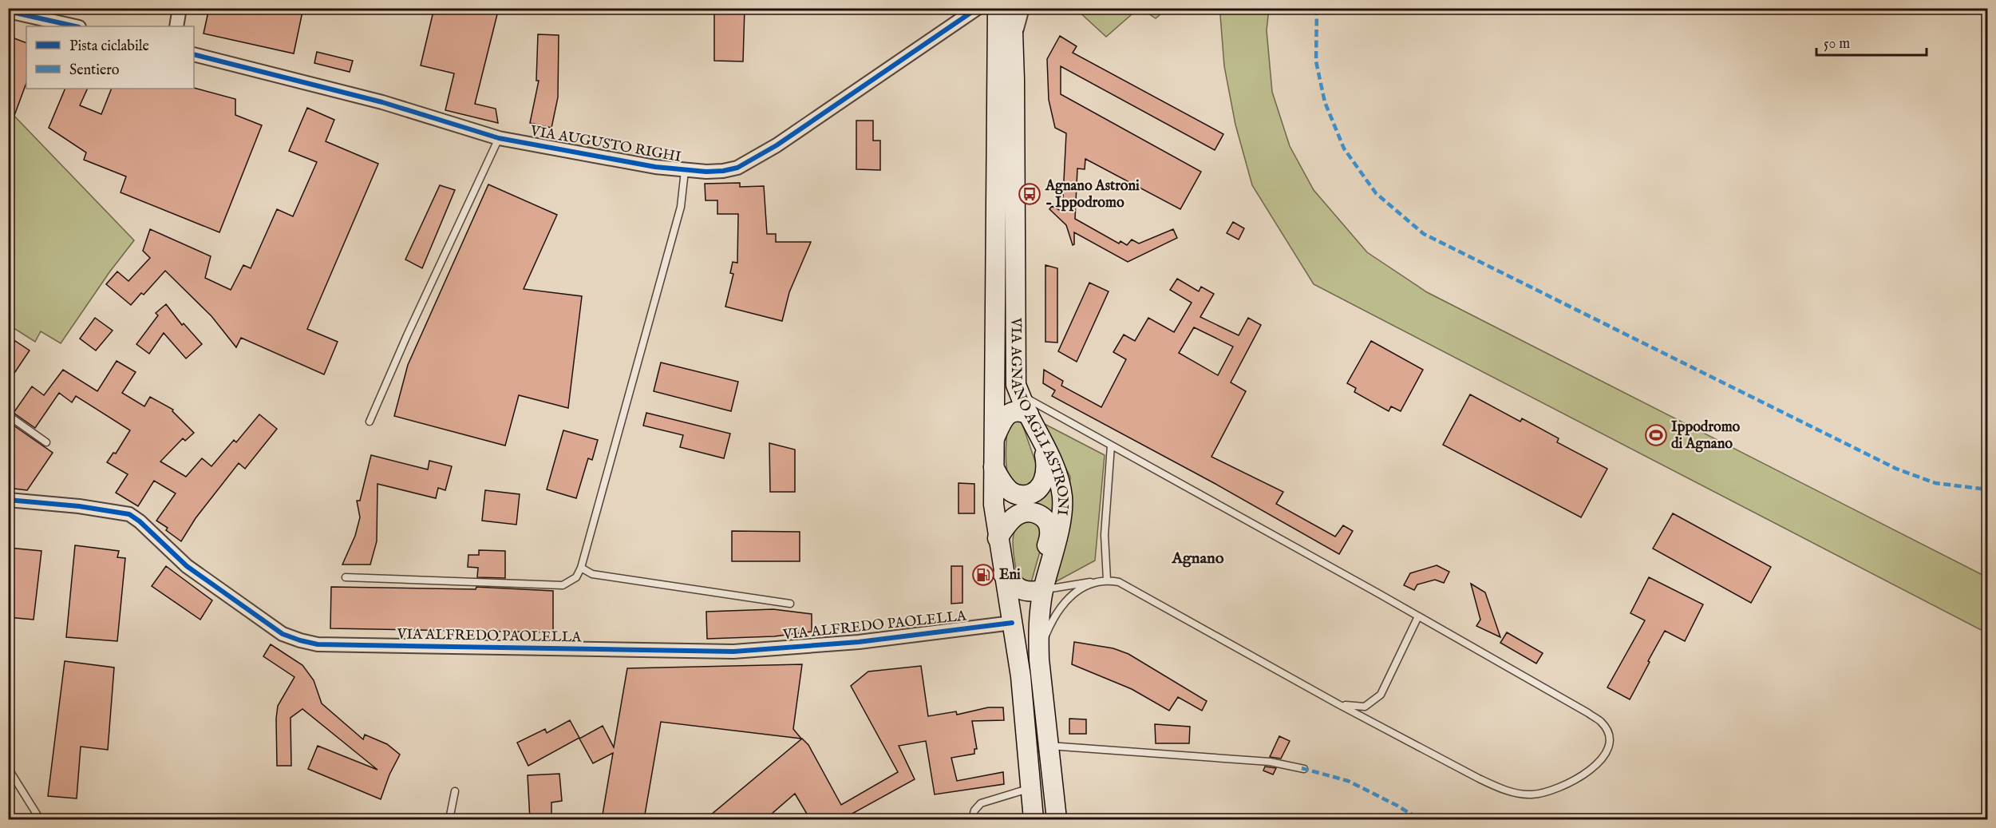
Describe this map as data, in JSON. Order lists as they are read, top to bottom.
{
  "streets": {
    "main road": ["VIA AGNANO AGLI ASTRONI"],
    "street": ["VIA AUGUSTO RIGHI", "VIA ALFREDO PAOLELLA"]
  },
  "crossings": [
    ["VIA AGNANO AGLI ASTRONI", "VIA ALFREDO PAOLELLA"]
  ],
  "districts": ["Agnano"],
  "places": {
    "bus stop": ["Agnano Astroni - Ippodromo"],
    "sports": ["Ippodromo di Agnano"],
    "fuel station": ["Eni"]
  },
  "legend": ["Pista ciclabile", "Sentiero"],
  "scale_bar": "50 m"
}
